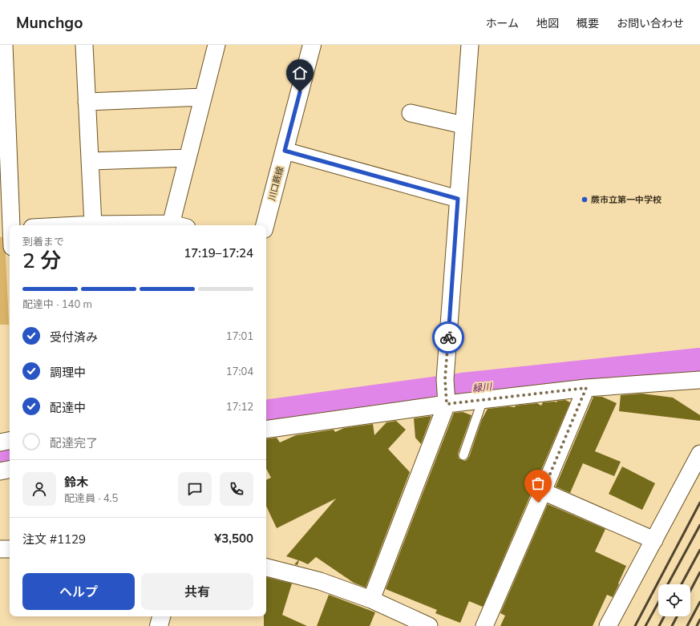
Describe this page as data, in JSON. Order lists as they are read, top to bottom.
{
  "streets": {
    "main road": ["川口蕨線"]
  },
  "water": ["緑川"],
  "places": ["蕨市立第一中学校"],
  "page": {
    "header": "Munchgo",
    "nav": [
      "ホーム",
      "地図",
      "概要",
      "お問い合わせ"
    ],
    "heading": ["2 分", "到着まで", "17:19–17:24"],
    "panel": [
      "鈴木",
      "配達員 · 4.5",
      "注文 #1129",
      "¥3,500"
    ],
    "bar": "配達中 · 140 m",
    "list": [
      ["受付済み", "17:01"],
      ["調理中", "17:04"],
      ["配達中", "17:12"],
      "配達完了"
    ],
    "buttons": ["ヘルプ", "共有"]
  }
}
